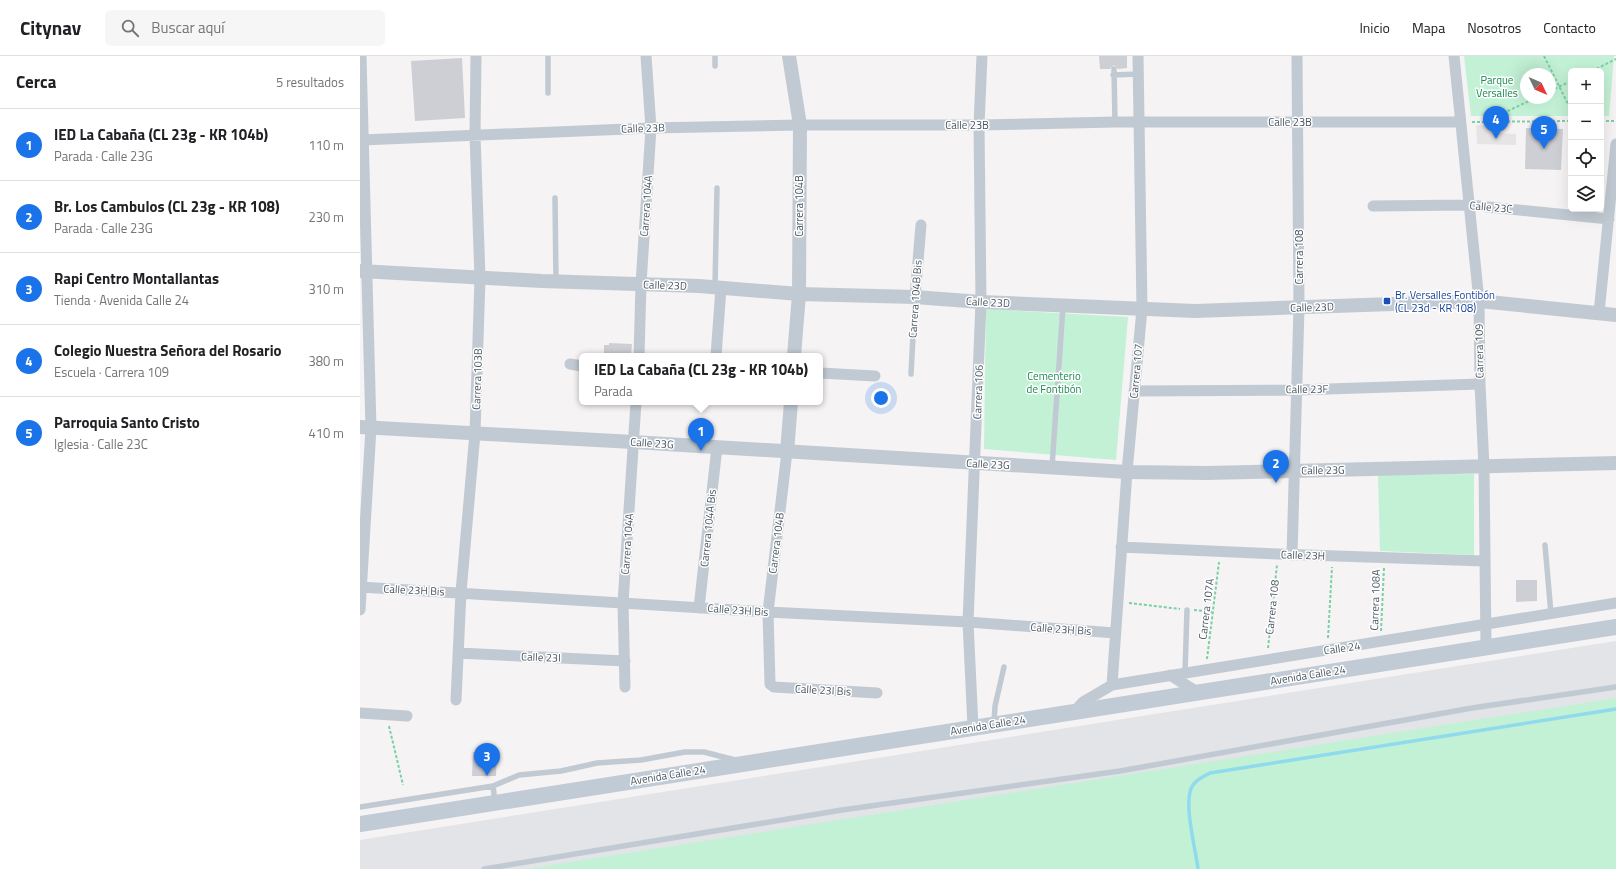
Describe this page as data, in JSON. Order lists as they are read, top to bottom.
{
  "streets": {
    "main road": ["Avenida Calle 24"],
    "street": [
      "Calle 23B",
      "Carrera 104A",
      "Carrera 104B",
      "Calle 23C",
      "Carrera 108",
      "Calle 23D",
      "Carrera 104B Bis",
      "Carrera 109",
      "Carrera 107",
      "Carrera 103B",
      "Calle 23F",
      "Carrera 106",
      "Calle 23G",
      "Carrera 104A Bis",
      "Calle 23H",
      "Calle 23H Bis",
      "Calle 24",
      "Calle 23I",
      "Calle 23I Bis"
    ],
    "path": ["Carrera 108A", "Carrera 107A"]
  },
  "crossings": [
    ["Calle 23B", "Carrera 104A"],
    ["Calle 23B", "Carrera 104B"],
    ["Calle 23B", "Carrera 108"],
    ["Calle 23B", "Carrera 109"],
    ["Calle 23B", "Carrera 107"],
    ["Calle 23B", "Carrera 103B"],
    ["Calle 23B", "Carrera 106"],
    ["Carrera 104A", "Calle 23D"],
    ["Carrera 104A", "Calle 23G"],
    ["Carrera 104A", "Calle 23H Bis"],
    ["Carrera 104A", "Calle 23I"],
    ["Carrera 104B", "Calle 23D"],
    ["Carrera 104B", "Calle 23G"],
    ["Carrera 104B", "Calle 23H Bis"],
    ["Carrera 104B", "Calle 23I Bis"],
    ["Calle 23C", "Carrera 109"],
    ["Carrera 108", "Calle 23D"],
    ["Carrera 108", "Calle 23F"],
    ["Carrera 108", "Calle 23G"],
    ["Carrera 108", "Calle 23H"],
    ["Carrera 108", "Calle 24"],
    ["Calle 23D", "Carrera 104B Bis"],
    ["Calle 23D", "Carrera 109"],
    ["Calle 23D", "Carrera 107"],
    ["Calle 23D", "Carrera 103B"],
    ["Calle 23D", "Carrera 106"],
    ["Carrera 109", "Calle 23F"],
    ["Carrera 109", "Calle 23G"],
    ["Carrera 109", "Calle 23H"],
    ["Carrera 109", "Calle 24"],
    ["Carrera 109", "Avenida Calle 24"],
    ["Carrera 107", "Calle 23F"],
    ["Carrera 107", "Calle 23G"],
    ["Carrera 107", "Calle 23H"],
    ["Carrera 107", "Calle 23H Bis"],
    ["Carrera 107", "Calle 24"],
    ["Carrera 103B", "Calle 23G"],
    ["Carrera 103B", "Calle 23H Bis"],
    ["Carrera 103B", "Calle 23I"],
    ["Carrera 106", "Calle 23G"],
    ["Carrera 106", "Calle 23H Bis"],
    ["Carrera 106", "Avenida Calle 24"],
    ["Calle 23G", "Carrera 104A Bis"],
    ["Carrera 104A Bis", "Calle 23H Bis"],
    ["Calle 23H", "Carrera 108A"],
    ["Calle 23H", "Carrera 107A"],
    ["Carrera 108A", "Calle 24"],
    ["Carrera 107A", "Calle 24"],
    ["Calle 24", "Avenida Calle 24"]
  ],
  "parks": ["Parque Versalles", "Cementerio de Fontibón"],
  "places": {
    "transit": ["Br. Versalles Fontibón (CL 23d - KR 108)"]
  },
  "north": "bottom right",
  "page": {
    "header": "Citynav",
    "search": "Buscar aquí",
    "nav": [
      "Inicio",
      "Mapa",
      "Nosotros",
      "Contacto"
    ],
    "heading": ["Cerca", "5 resultados"],
    "map_buttons": ["+", "−"],
    "pins": [
      "4",
      "5",
      "1",
      "2",
      "3"
    ],
    "list": [
      {
        "mark": "1",
        "name": "IED La Cabaña (CL 23g - KR 104b)",
        "note": "Parada · Calle 23G",
        "value": "110 m"
      },
      {
        "mark": "2",
        "name": "Br. Los Cambulos (CL 23g - KR 108)",
        "note": "Parada · Calle 23G",
        "value": "230 m"
      },
      {
        "mark": "3",
        "name": "Rapi Centro Montallantas",
        "note": "Tienda · Avenida Calle 24",
        "value": "310 m"
      },
      {
        "mark": "4",
        "name": "Colegio Nuestra Señora del Rosario",
        "note": "Escuela · Carrera 109",
        "value": "380 m"
      },
      {
        "mark": "5",
        "name": "Parroquia Santo Cristo",
        "note": "Iglesia · Calle 23C",
        "value": "410 m"
      }
    ],
    "popup": ["IED La Cabaña (CL 23g - KR 104b)", "Parada"]
  }
}
